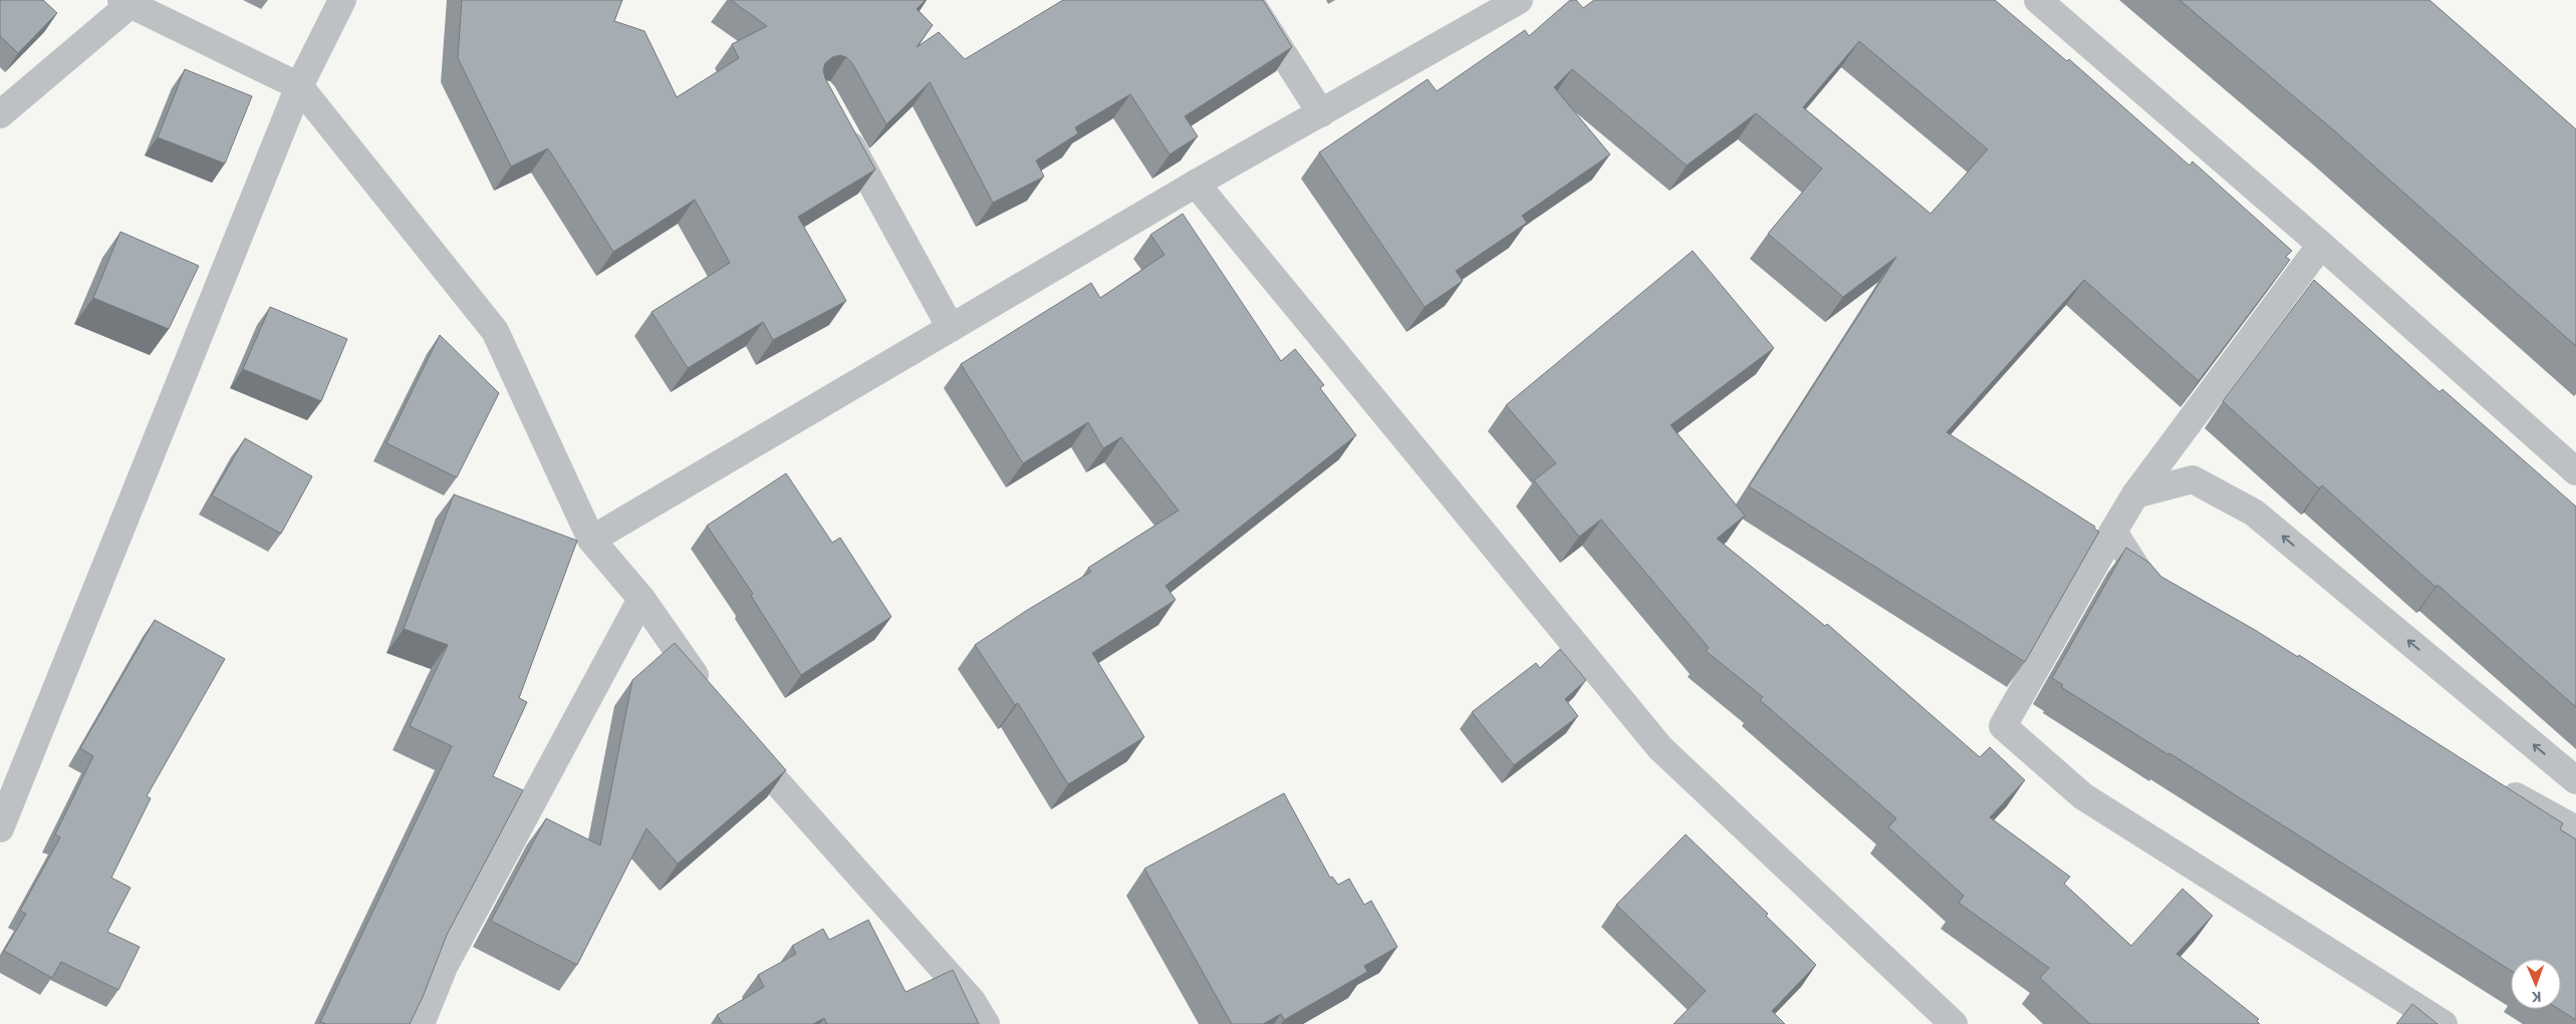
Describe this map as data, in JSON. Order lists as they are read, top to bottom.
{
  "north": "bottom"
}
